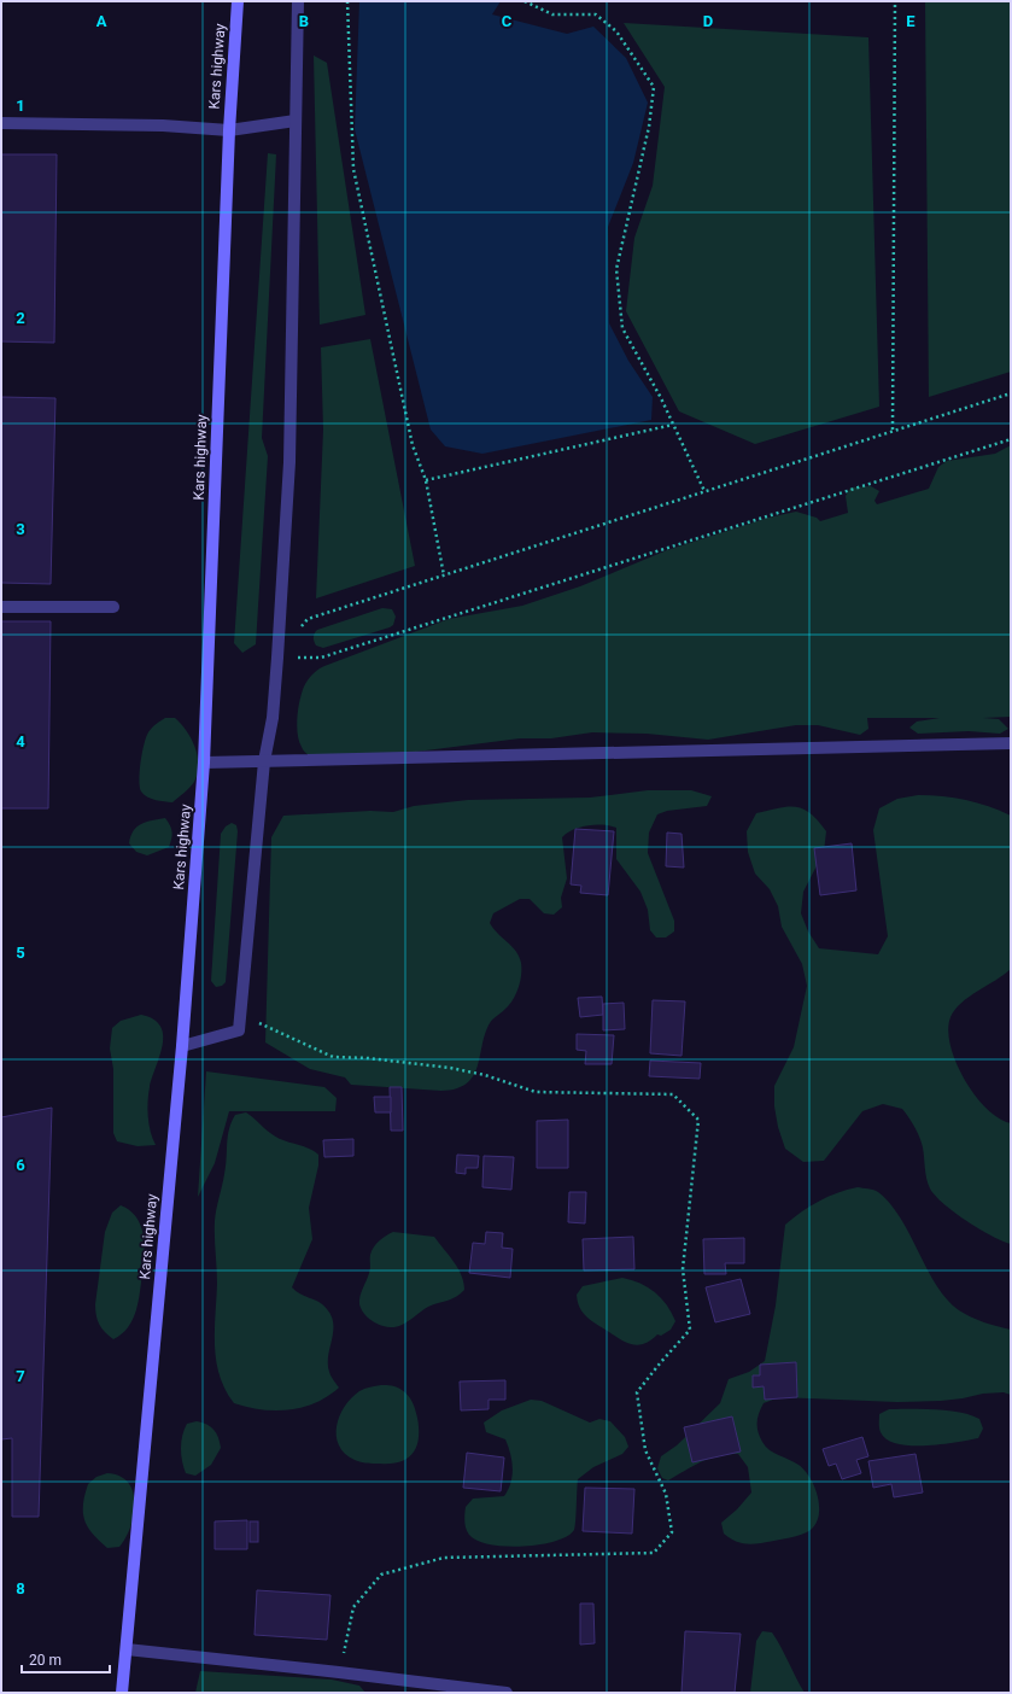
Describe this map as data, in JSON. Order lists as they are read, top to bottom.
{
  "streets": {
    "main road": ["Kars highway"]
  },
  "scale_bar": "20 m",
  "grid": {
    "columns": [
      "A",
      "B",
      "C",
      "D",
      "E"
    ],
    "rows": [
      "1",
      "2",
      "3",
      "4",
      "5",
      "6",
      "7",
      "8"
    ]
  }
}
